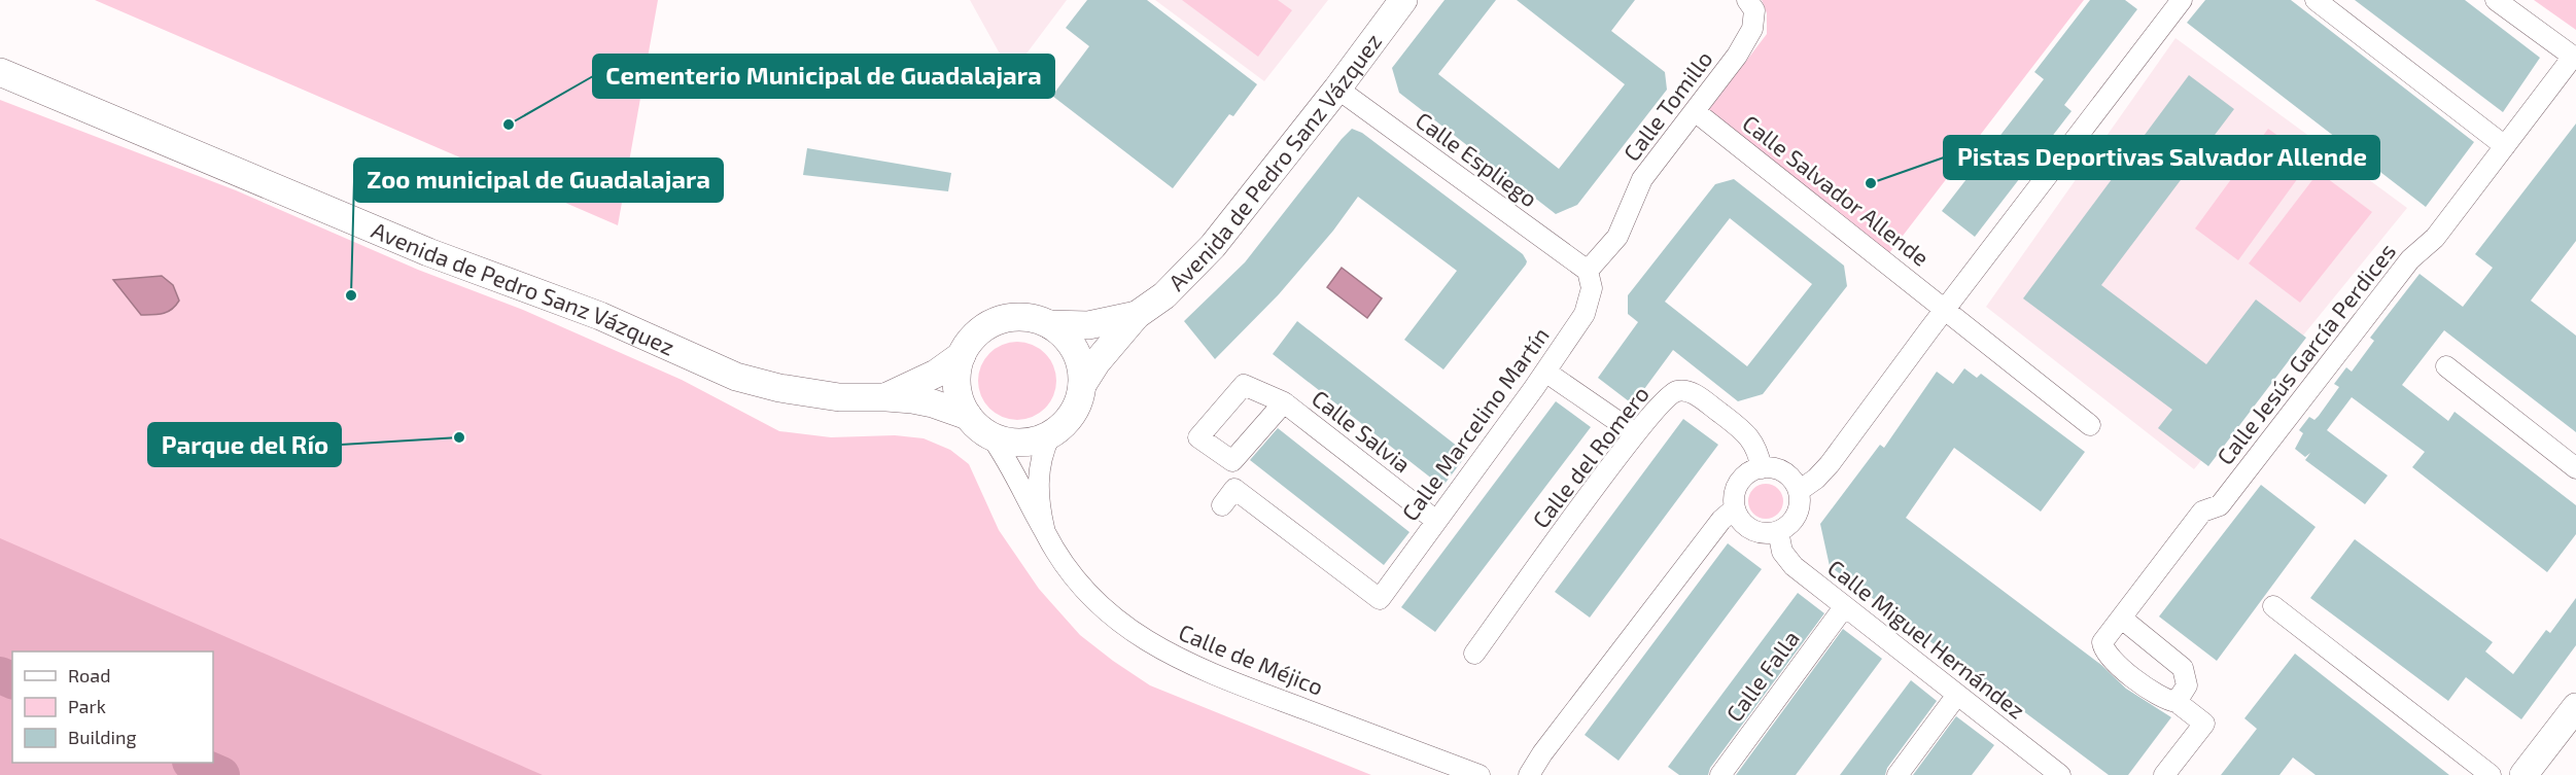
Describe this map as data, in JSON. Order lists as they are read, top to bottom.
{
  "streets": {
    "street": [
      "Calle Tomillo",
      "Calle Espliego",
      "Avenida de Pedro Sanz Vázquez",
      "Calle Salvador Allende",
      "Calle Jesús García Perdices",
      "Calle Marcelino Martín",
      "Calle Salvia",
      "Calle del Romero",
      "Calle Miguel Hernández",
      "Calle de Méjico",
      "Calle Falla"
    ]
  },
  "crossings": [
    ["Calle Tomillo", "Calle Espliego"],
    ["Calle Tomillo", "Calle Salvador Allende"],
    ["Calle Tomillo", "Calle Marcelino Martín"],
    ["Calle Espliego", "Avenida de Pedro Sanz Vázquez"],
    ["Calle Espliego", "Calle Marcelino Martín"],
    ["Avenida de Pedro Sanz Vázquez", "Calle de Méjico"],
    ["Calle Marcelino Martín", "Calle Salvia"],
    ["Calle del Romero", "Calle Miguel Hernández"],
    ["Calle Miguel Hernández", "Calle Falla"]
  ],
  "places": [
    "Cementerio Municipal de Guadalajara",
    "Pistas Deportivas Salvador Allende",
    "Zoo municipal de Guadalajara",
    "Parque del Río"
  ],
  "legend": ["Road", "Park", "Building"]
}
